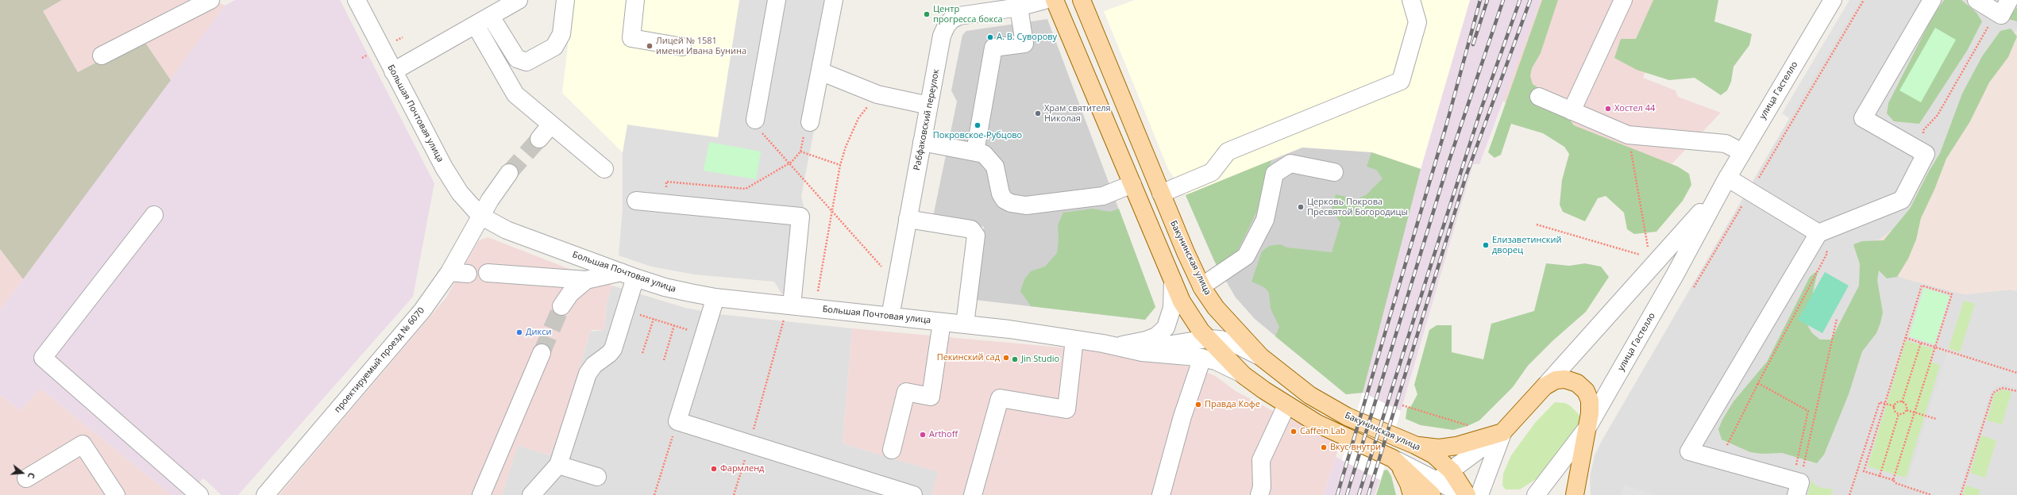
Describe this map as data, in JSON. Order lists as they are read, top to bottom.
{
  "streets": {
    "main road": ["улица Гастелло", "Бакунинская улица"],
    "street": ["Большая Почтовая улица", "Рабфаковский переулок", "проектируемый проезд № 6070"]
  },
  "crossings": [
    ["Большая Почтовая улица", "Рабфаковский переулок"],
    ["Большая Почтовая улица", "Бакунинская улица"],
    ["Большая Почтовая улица", "проектируемый проезд № 6070"]
  ],
  "places": [
    "Центр прогресса бокса",
    "А. В. Суворову",
    "Лицей № 1581 имени Ивана Бунина",
    "Хостел 44",
    "Храм святителя Николая",
    "Покровское-Рубцово",
    "Церковь Покрова Пресвятой Богородицы",
    "Елизаветинский дворец",
    "Дикси",
    "Пекинский сад",
    "Jin Studio",
    "Правда Кофе",
    "Caffein Lab",
    "Arthoff",
    "Вкус внутри",
    "Фармленд"
  ],
  "north": "right"
}
